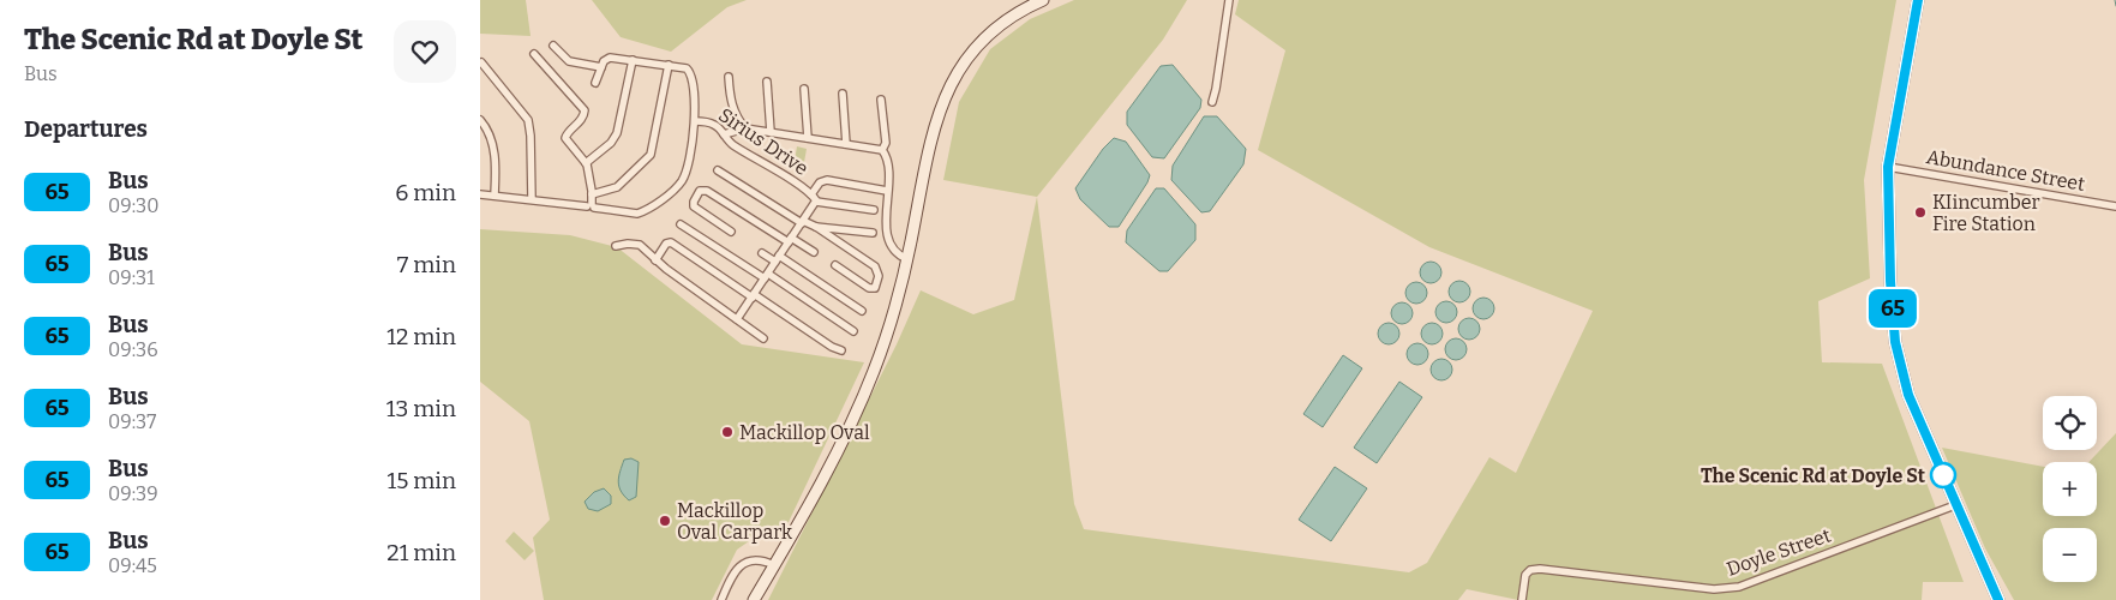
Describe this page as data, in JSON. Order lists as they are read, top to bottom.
{
  "streets": {
    "street": ["Sirius Drive", "Abundance Street", "Doyle Street"]
  },
  "places": [
    "KIincumber Fire Station",
    "Mackillop Oval",
    "The Scenic Rd at Doyle St",
    "Mackillop Oval Carpark"
  ],
  "lines": ["bus line 65"],
  "page": {
    "heading": [
      ["The Scenic Rd at Doyle St", "Bus"],
      "Departures"
    ],
    "on_map": "65",
    "list": [
      {
        "mark": "65",
        "name": "Bus",
        "note": "09:30",
        "value": "6 min"
      },
      {
        "mark": "65",
        "name": "Bus",
        "note": "09:31",
        "value": "7 min"
      },
      {
        "mark": "65",
        "name": "Bus",
        "note": "09:36",
        "value": "12 min"
      },
      {
        "mark": "65",
        "name": "Bus",
        "note": "09:37",
        "value": "13 min"
      },
      {
        "mark": "65",
        "name": "Bus",
        "note": "09:39",
        "value": "15 min"
      },
      {
        "mark": "65",
        "name": "Bus",
        "note": "09:45",
        "value": "21 min"
      }
    ],
    "map_buttons": ["+", "−"]
  }
}
